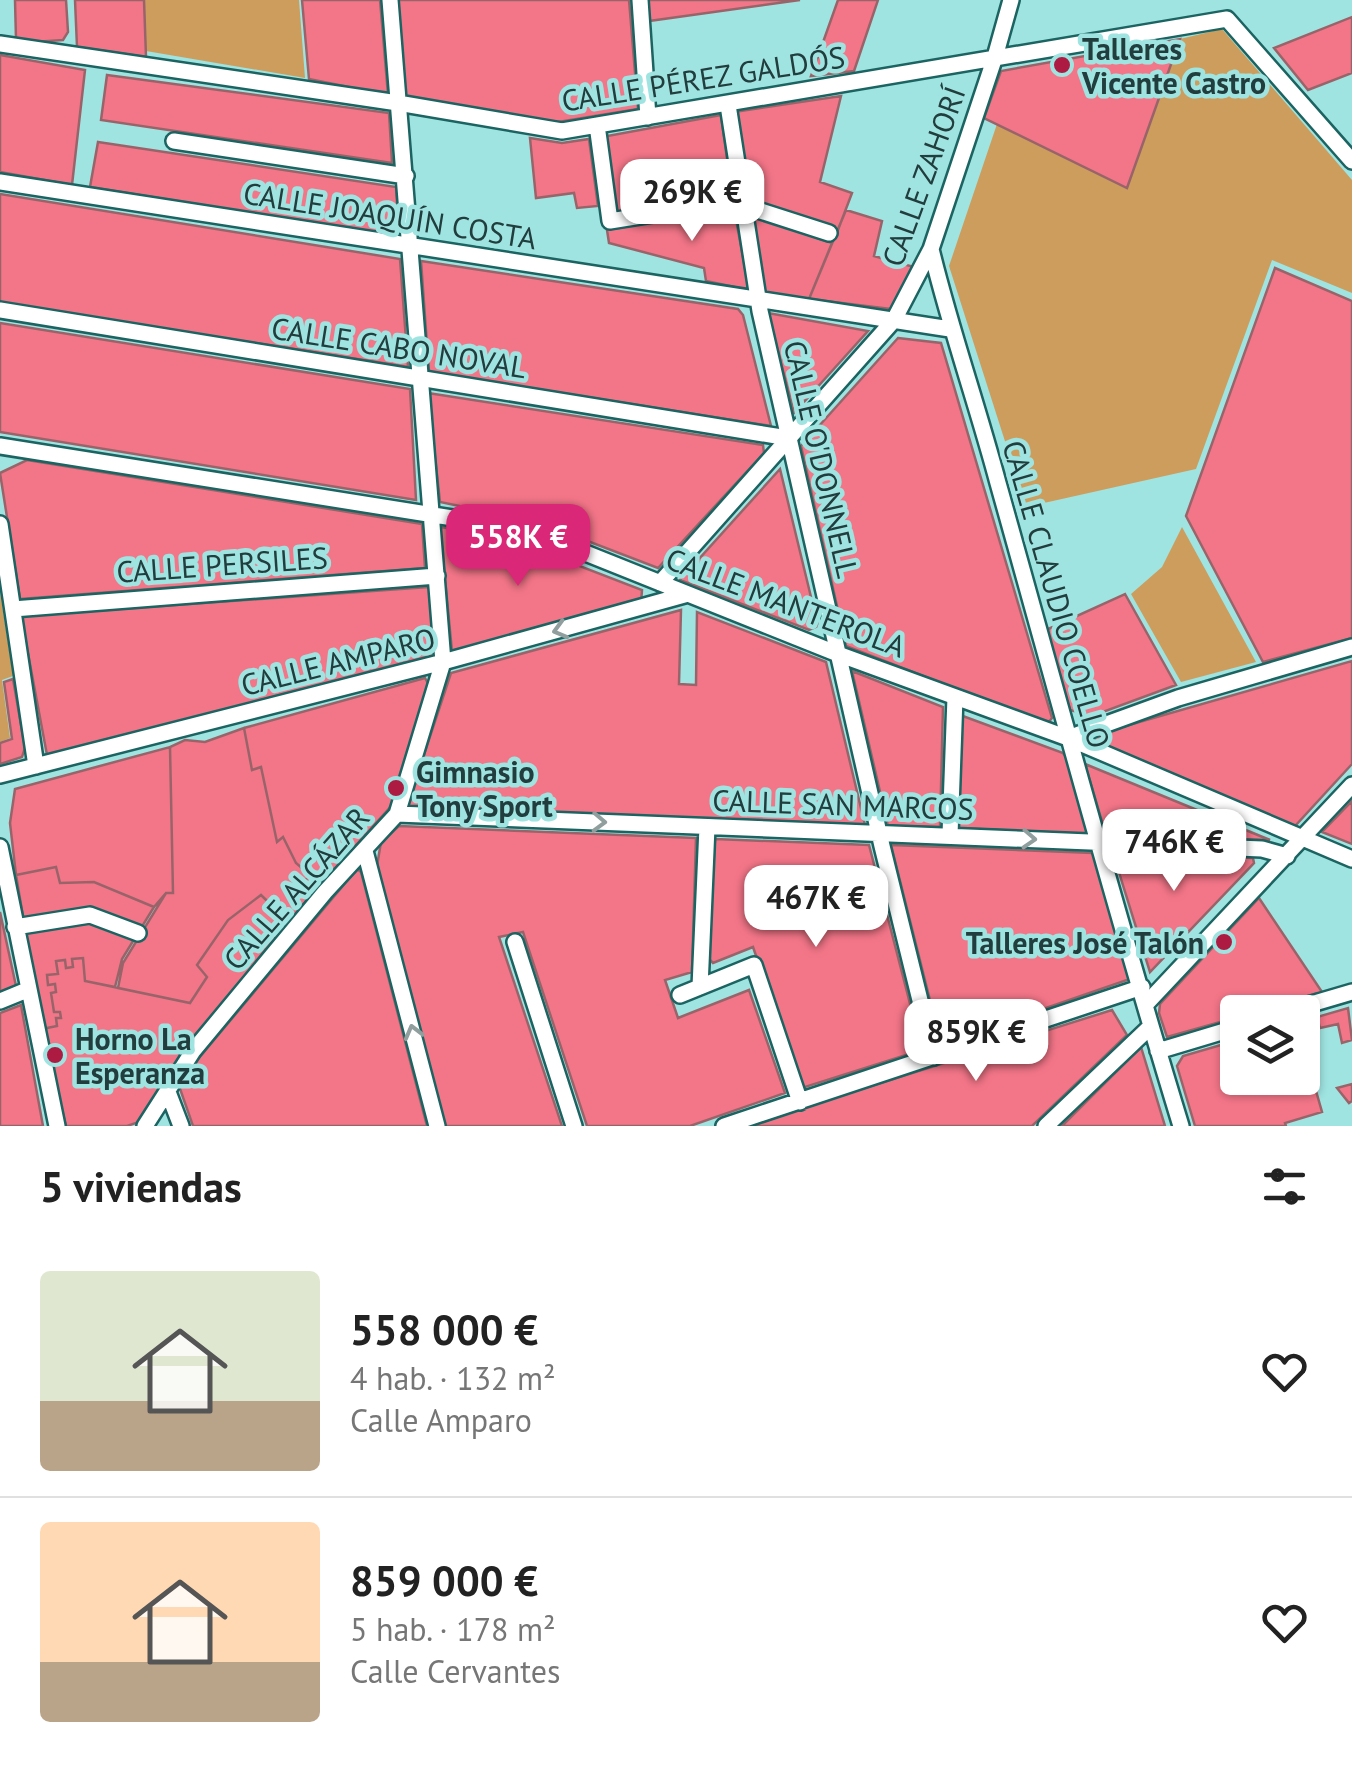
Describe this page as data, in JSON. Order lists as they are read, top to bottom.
{
  "streets": {
    "street": [
      "CALLE PÉREZ GALDÓS",
      "CALLE ZAHORÍ",
      "CALLE JOAQUÍN COSTA",
      "CALLE CABO NOVAL",
      "CALLE O'DONNELL",
      "CALLE PERSILES",
      "CALLE CLAUDIO COELLO",
      "CALLE MANTEROLA",
      "CALLE AMPARO",
      "CALLE SAN MARCOS",
      "CALLE ALCÁZAR"
    ]
  },
  "crossings": [
    ["CALLE PÉREZ GALDÓS", "CALLE ZAHORÍ"],
    ["CALLE PÉREZ GALDÓS", "CALLE O'DONNELL"],
    ["CALLE ZAHORÍ", "CALLE JOAQUÍN COSTA"],
    ["CALLE ZAHORÍ", "CALLE CABO NOVAL"],
    ["CALLE ZAHORÍ", "CALLE O'DONNELL"],
    ["CALLE ZAHORÍ", "CALLE CLAUDIO COELLO"],
    ["CALLE ZAHORÍ", "CALLE MANTEROLA"],
    ["CALLE JOAQUÍN COSTA", "CALLE O'DONNELL"],
    ["CALLE JOAQUÍN COSTA", "CALLE CLAUDIO COELLO"],
    ["CALLE CABO NOVAL", "CALLE O'DONNELL"],
    ["CALLE O'DONNELL", "CALLE MANTEROLA"],
    ["CALLE O'DONNELL", "CALLE SAN MARCOS"],
    ["CALLE CLAUDIO COELLO", "CALLE MANTEROLA"],
    ["CALLE CLAUDIO COELLO", "CALLE SAN MARCOS"],
    ["CALLE MANTEROLA", "CALLE AMPARO"],
    ["CALLE AMPARO", "CALLE ALCÁZAR"],
    ["CALLE SAN MARCOS", "CALLE ALCÁZAR"]
  ],
  "one_way": ["CALLE AMPARO", "CALLE SAN MARCOS"],
  "places": [
    "Talleres Vicente Castro",
    "Gimnasio Tony Sport",
    "Talleres José Talón",
    "Horno La Esperanza"
  ],
  "page": {
    "price": [
      "269K €",
      "558K €",
      "746K €",
      "467K €",
      "859K €"
    ],
    "heading": "5 viviendas",
    "list": [
      {
        "name": "558 000 €",
        "note": "4 hab. · 132 m² · Calle Amparo"
      },
      {
        "name": "859 000 €",
        "note": "5 hab. · 178 m² · Calle Cervantes"
      }
    ]
  }
}
